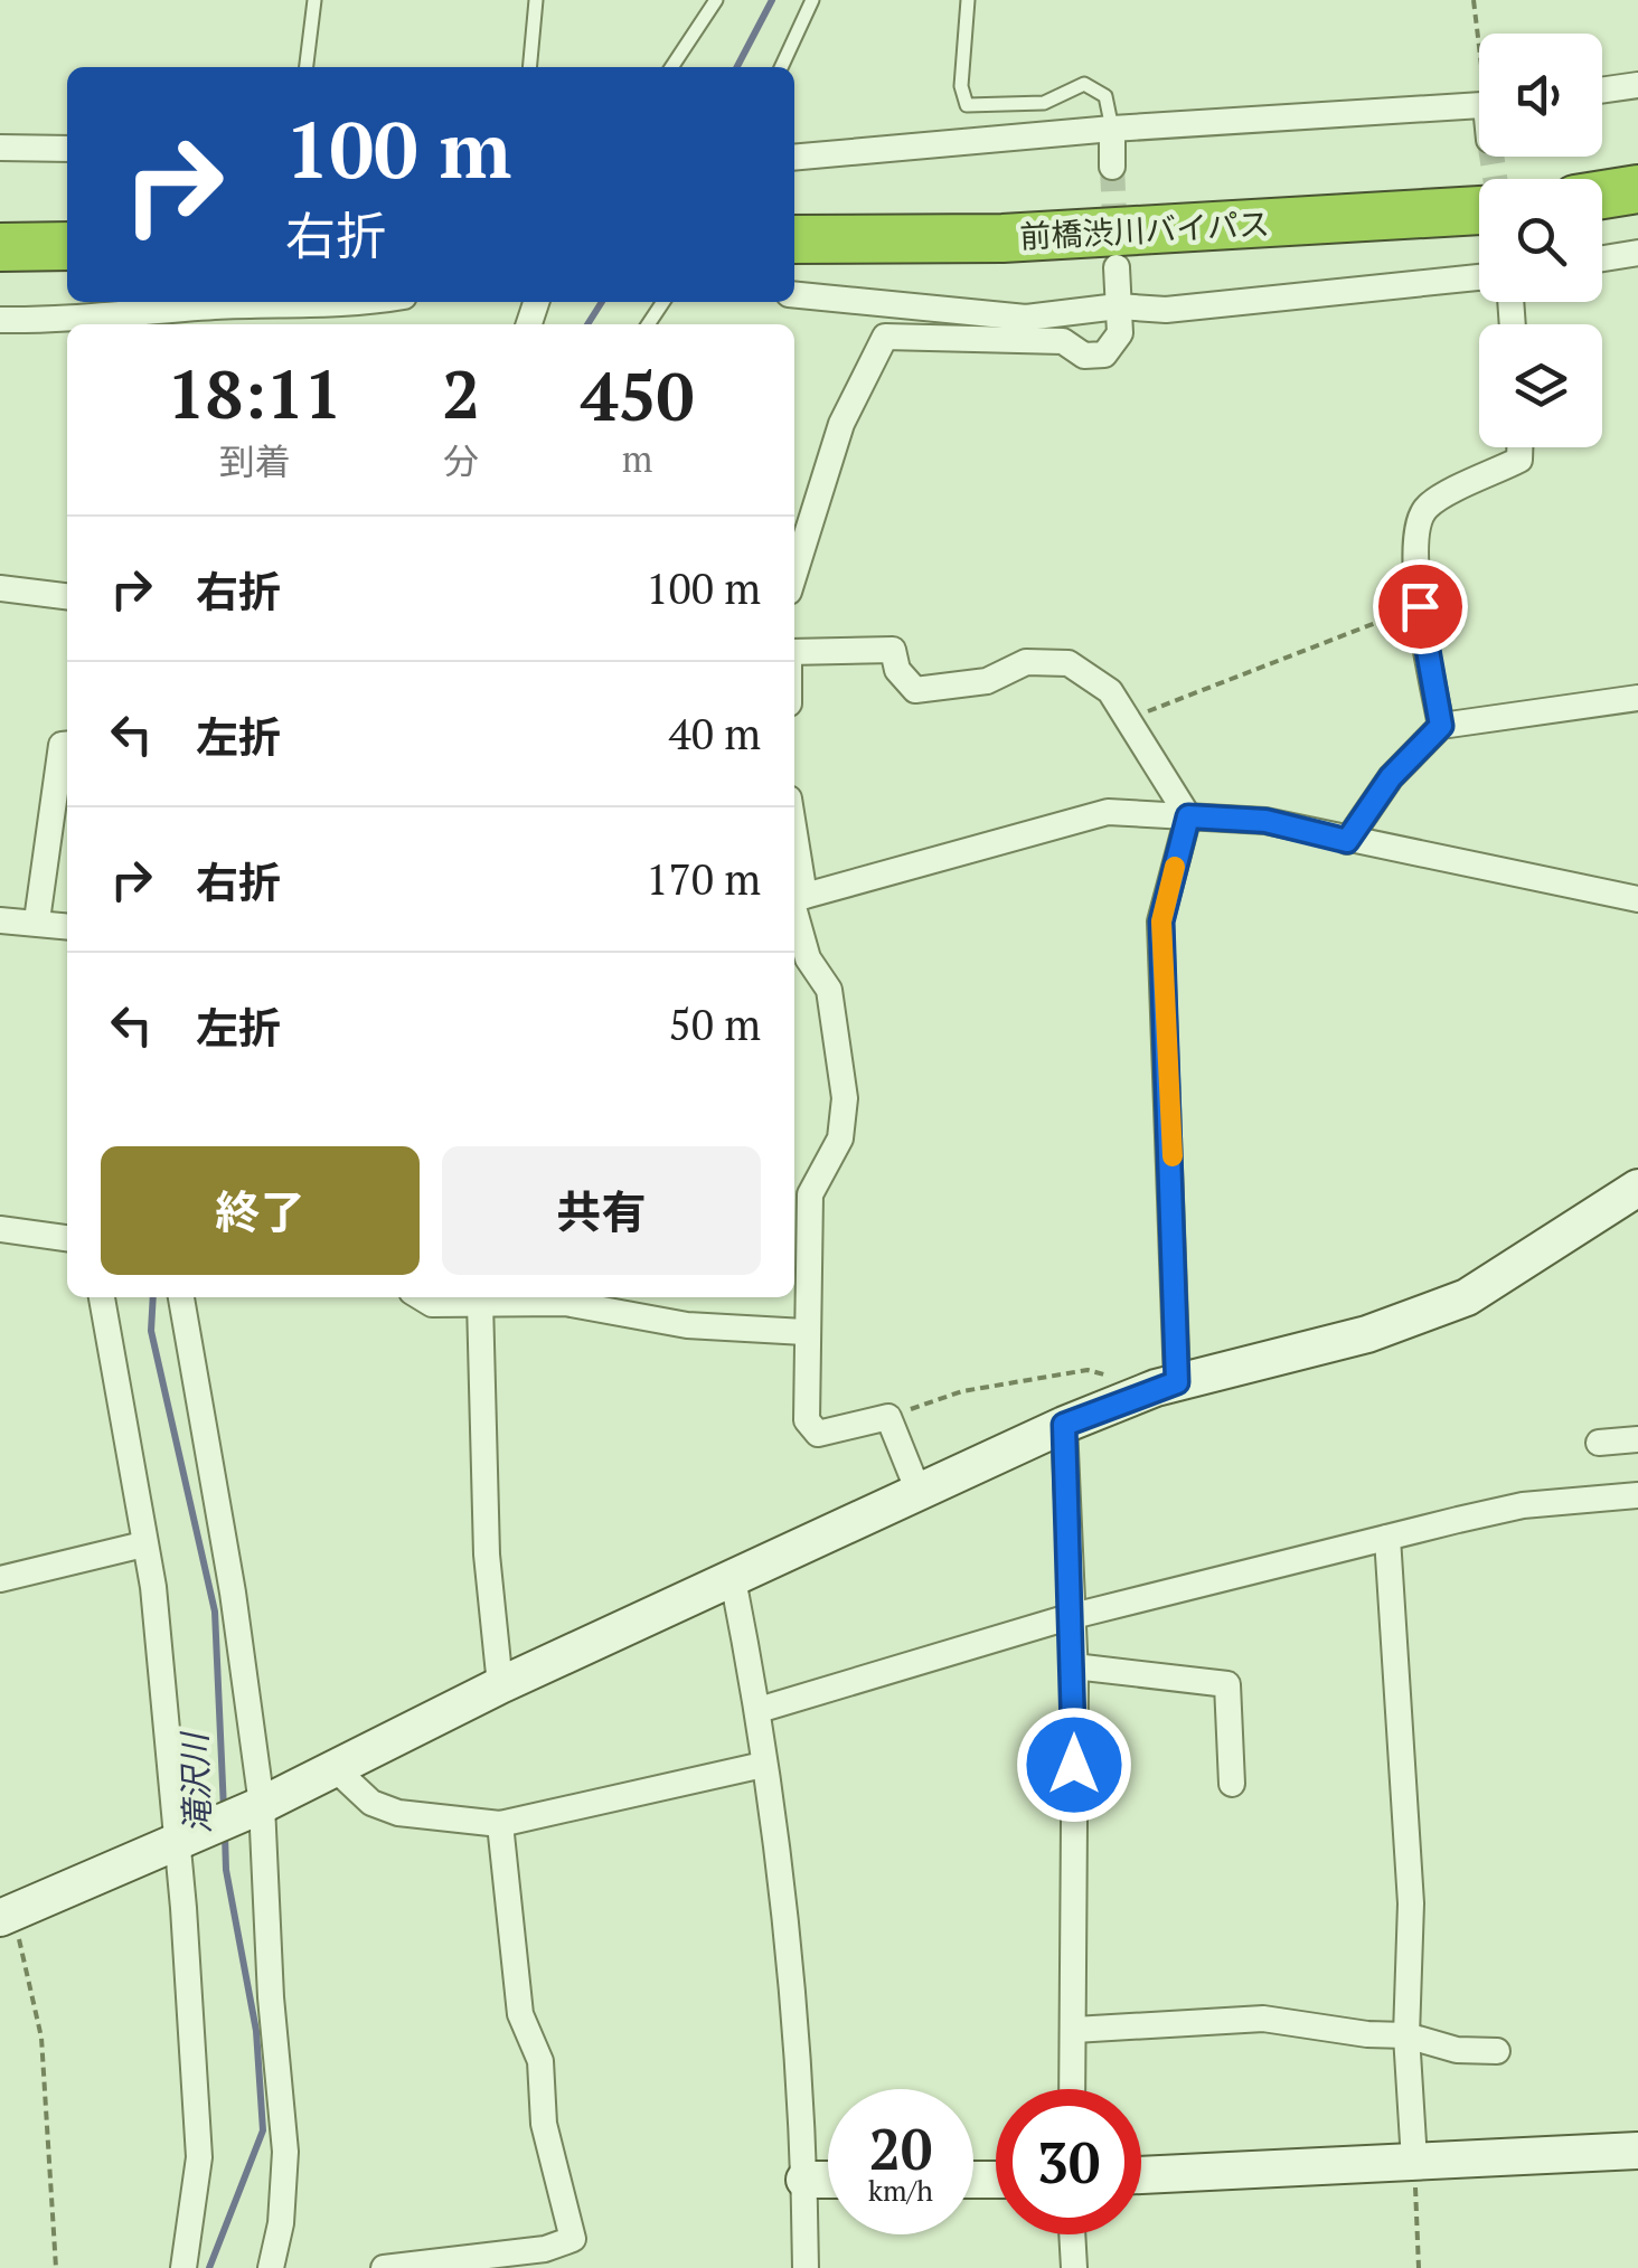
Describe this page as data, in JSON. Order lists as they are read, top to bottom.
{
  "streets": {
    "highway": ["前橋渋川バイパス"]
  },
  "water": ["滝沢川"],
  "page": {
    "turn": ["100 m", "右折"],
    "eta": [
      "18:11",
      "到着",
      "2",
      "分",
      "450",
      "m"
    ],
    "list": [
      {
        "name": "右折",
        "value": "100 m"
      },
      {
        "name": "左折",
        "value": "40 m"
      },
      {
        "name": "右折",
        "value": "170 m"
      },
      {
        "name": "左折",
        "value": "50 m"
      }
    ],
    "buttons": ["終了", "共有"],
    "speed": "20 km/h",
    "limit": "30"
  }
}
